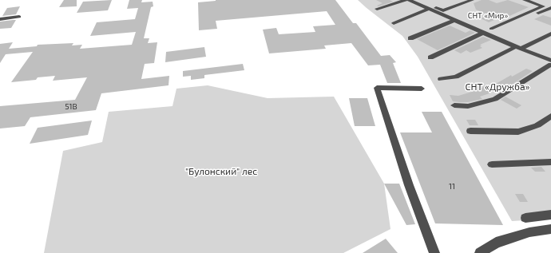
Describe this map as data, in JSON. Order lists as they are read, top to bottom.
{
  "parks": ["СНТ «Мир»", "СНТ «Дружба»", "\"Булонский\" лес"],
  "house_numbers": ["51В", "11"]
}
